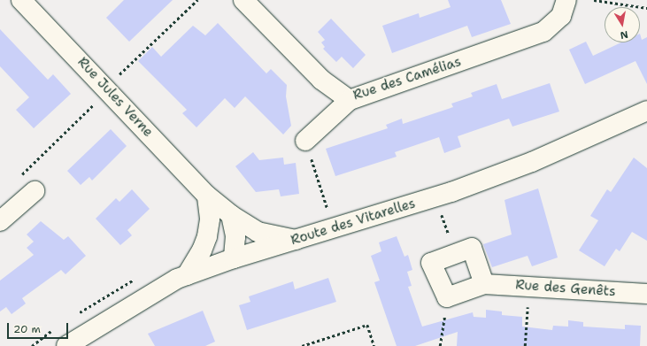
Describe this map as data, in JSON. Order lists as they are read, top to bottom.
{
  "streets": {
    "street": [
      "Rue des Camélias",
      "Rue Jules Verne",
      "Route des Vitarelles",
      "Rue des Genêts"
    ]
  },
  "crossings": [
    ["Rue Jules Verne", "Route des Vitarelles"]
  ],
  "scale_bar": "20 m",
  "north": "bottom"
}
